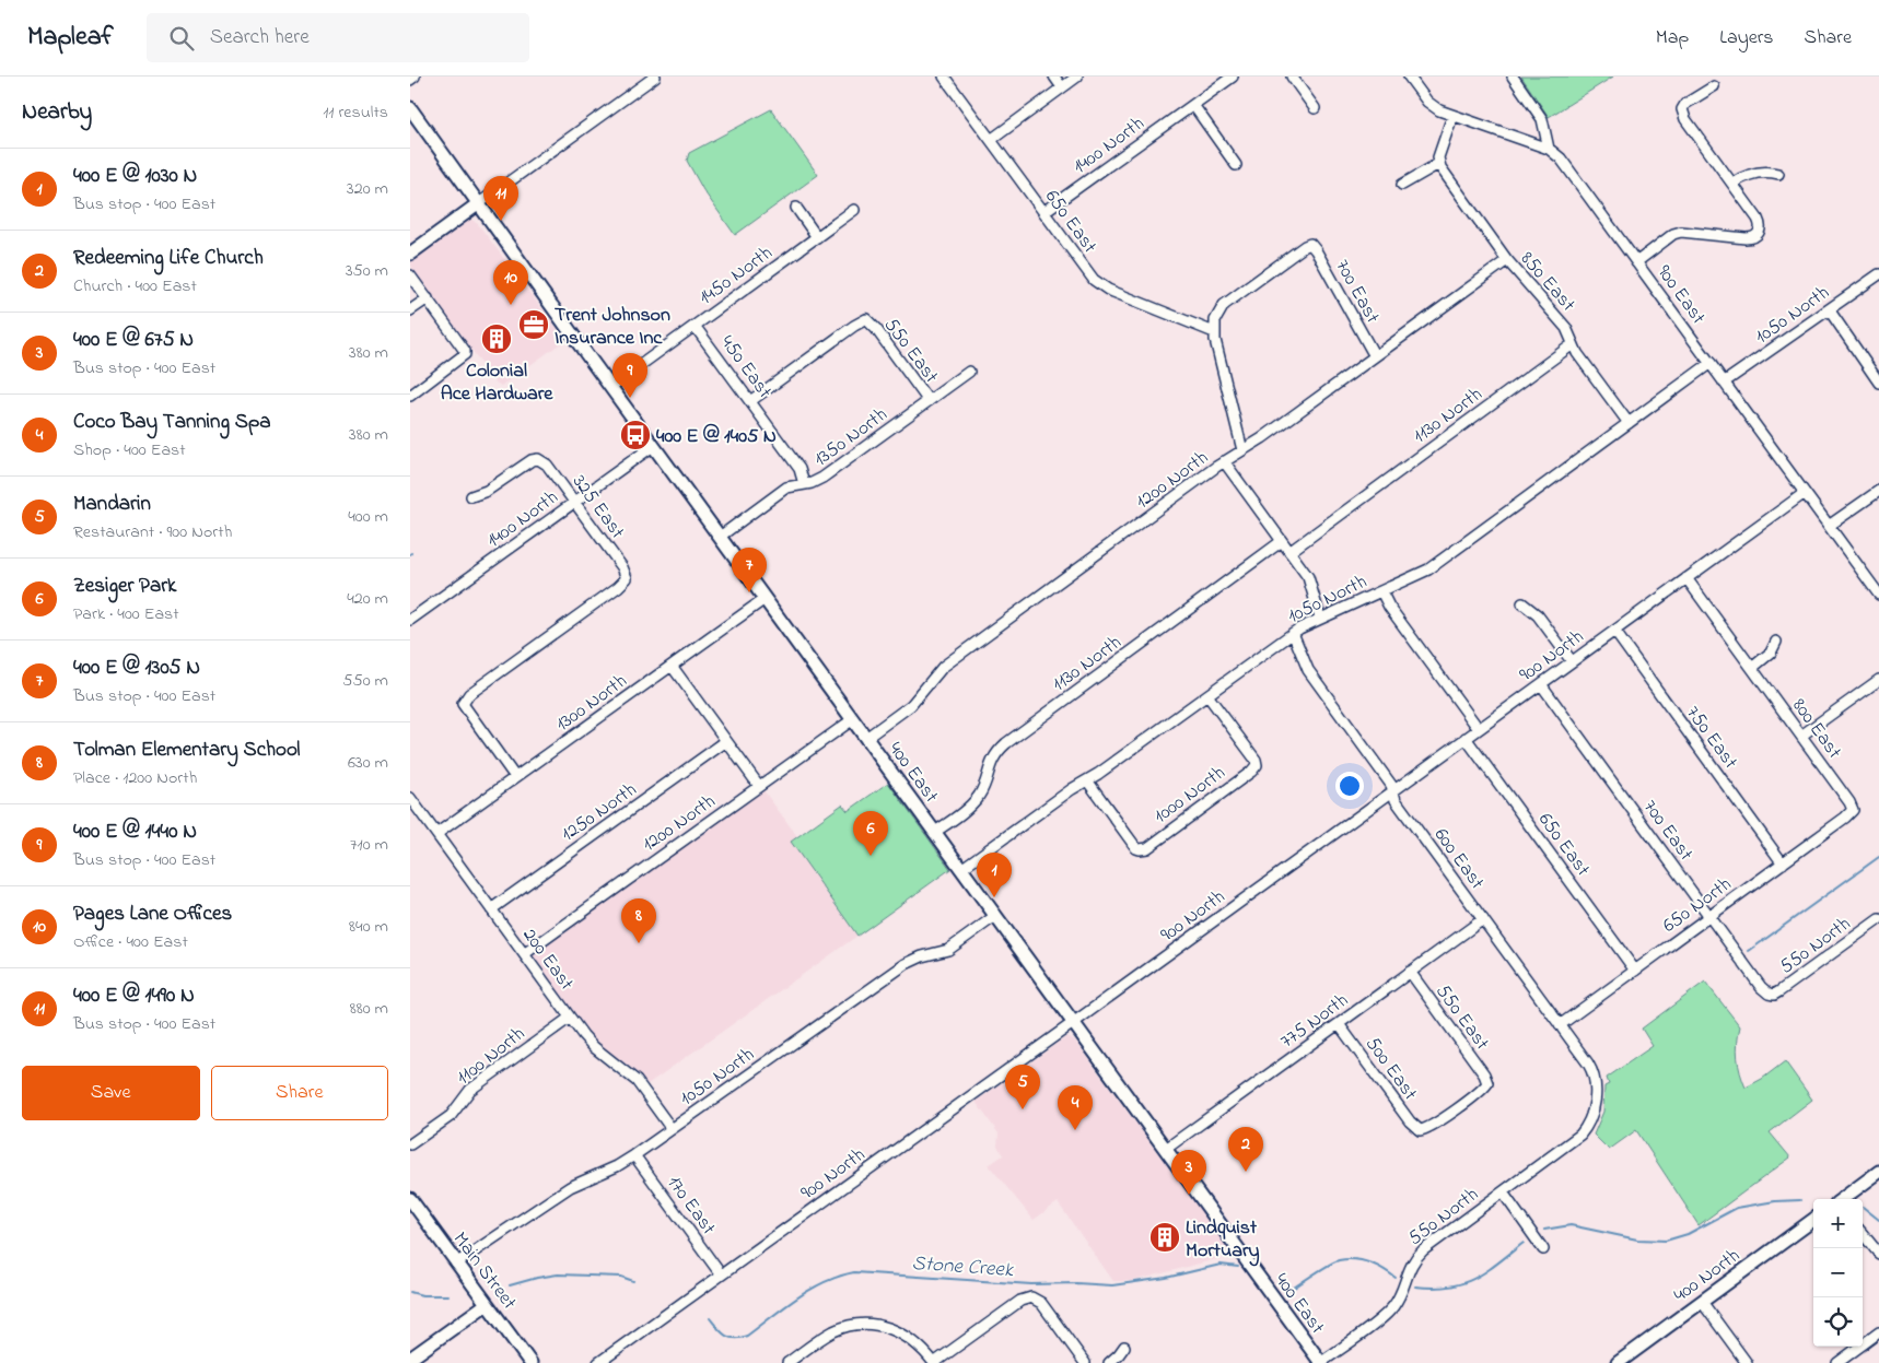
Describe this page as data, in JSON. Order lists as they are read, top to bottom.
{
  "streets": {
    "main road": ["400 East", "Main Street", "400 North"],
    "street": [
      "1400 North",
      "650 East",
      "1450 North",
      "850 East",
      "700 East",
      "900 East",
      "1050 North",
      "550 East",
      "450 East",
      "1130 North",
      "1350 North",
      "1200 North",
      "325 East",
      "900 North",
      "1300 North",
      "800 East",
      "750 East",
      "1000 North",
      "1250 North",
      "600 East",
      "650 North",
      "550 North",
      "200 East",
      "775 North",
      "1100 North",
      "500 East",
      "170 East"
    ]
  },
  "crossings": [
    ["1400 North", "650 East"],
    ["1400 North", "325 East"],
    ["1400 North", "400 East"],
    ["650 East", "700 East"],
    ["650 East", "900 North"],
    ["650 East", "650 North"],
    ["1450 North", "450 East"],
    ["1450 North", "400 East"],
    ["850 East", "1050 North"],
    ["850 East", "1130 North"],
    ["850 East", "1200 North"],
    ["700 East", "1200 North"],
    ["700 East", "900 North"],
    ["700 East", "650 North"],
    ["700 East", "550 North"],
    ["900 East", "1050 North"],
    ["900 East", "900 North"],
    ["1050 North", "400 East"],
    ["1050 North", "1000 North"],
    ["1050 North", "600 East"],
    ["1050 North", "200 East"],
    ["1050 North", "170 East"],
    ["1050 North", "Main Street"],
    ["550 East", "450 East"],
    ["550 East", "1350 North"],
    ["550 East", "775 North"],
    ["550 East", "500 East"],
    ["450 East", "1350 North"],
    ["1130 North", "400 East"],
    ["1350 North", "400 East"],
    ["1200 North", "400 East"],
    ["1200 North", "200 East"],
    ["325 East", "1300 North"],
    ["900 North", "800 East"],
    ["900 North", "750 East"],
    ["900 North", "400 East"],
    ["900 North", "600 East"],
    ["900 North", "170 East"],
    ["1300 North", "400 East"],
    ["1300 North", "200 East"],
    ["800 East", "650 North"],
    ["750 East", "650 North"],
    ["400 East", "550 North"],
    ["400 East", "775 North"],
    ["1250 North", "200 East"],
    ["600 East", "650 North"],
    ["600 East", "550 North"],
    ["600 East", "775 North"],
    ["200 East", "1100 North"],
    ["775 North", "500 East"]
  ],
  "water": ["Stone Creek"],
  "places": {
    "office": ["Trent Johnson Insurance Inc"],
    "building": ["Colonial Ace Hardware", "Lindquist Mortuary"],
    "bus stop": ["400 E @ 1405 N"]
  },
  "page": {
    "header": "Mapleaf",
    "search": "Search here",
    "nav": ["Map", "Layers", "Share"],
    "heading": ["Nearby", "11 results"],
    "list": [
      {
        "mark": "1",
        "name": "400 E @ 1030 N",
        "note": "Bus stop · 400 East",
        "value": "320 m"
      },
      {
        "mark": "2",
        "name": "Redeeming Life Church",
        "note": "Church · 400 East",
        "value": "350 m"
      },
      {
        "mark": "3",
        "name": "400 E @ 675 N",
        "note": "Bus stop · 400 East",
        "value": "380 m"
      },
      {
        "mark": "4",
        "name": "Coco Bay Tanning Spa",
        "note": "Shop · 400 East",
        "value": "380 m"
      },
      {
        "mark": "5",
        "name": "Mandarin",
        "note": "Restaurant · 900 North",
        "value": "400 m"
      },
      {
        "mark": "6",
        "name": "Zesiger Park",
        "note": "Park · 400 East",
        "value": "420 m"
      },
      {
        "mark": "7",
        "name": "400 E @ 1305 N",
        "note": "Bus stop · 400 East",
        "value": "550 m"
      },
      {
        "mark": "8",
        "name": "Tolman Elementary School",
        "note": "Place · 1200 North",
        "value": "630 m"
      },
      {
        "mark": "9",
        "name": "400 E @ 1440 N",
        "note": "Bus stop · 400 East",
        "value": "710 m"
      },
      {
        "mark": "10",
        "name": "Pages Lane Offices",
        "note": "Office · 400 East",
        "value": "840 m"
      },
      {
        "mark": "11",
        "name": "400 E @ 1490 N",
        "note": "Bus stop · 400 East",
        "value": "880 m"
      }
    ],
    "pins": [
      "11",
      "10",
      "9",
      "7",
      "6",
      "1",
      "8",
      "5",
      "4",
      "2",
      "3"
    ],
    "buttons": ["Save", "Share"],
    "map_buttons": ["+", "−"]
  }
}
